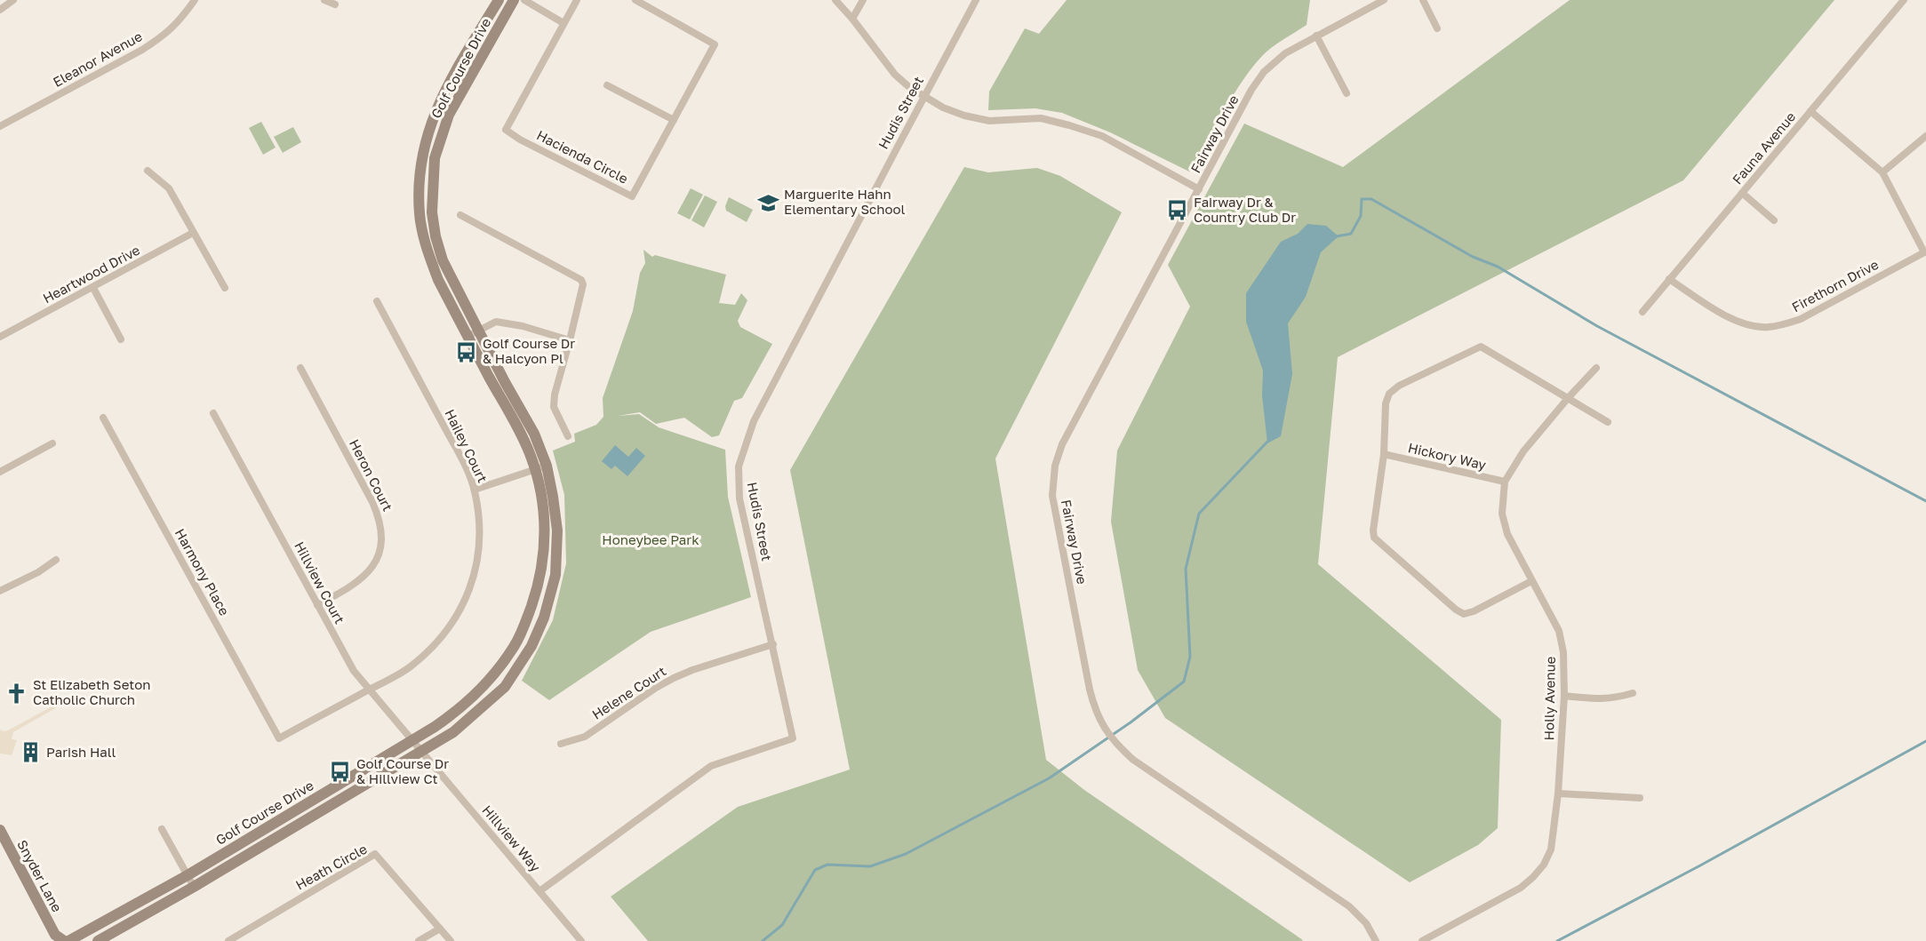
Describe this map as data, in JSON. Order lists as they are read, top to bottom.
{
  "streets": {
    "street": [
      "Eleanor Avenue",
      "Golf Course Drive",
      "Hudis Street",
      "Fairway Drive",
      "Fauna Avenue",
      "Hacienda Circle",
      "Heartwood Drive",
      "Firethorn Drive",
      "Hailey Court",
      "Hickory Way",
      "Heron Court",
      "Harmony Place",
      "Hillview Court",
      "Helene Court",
      "Holly Avenue",
      "Hillview Way",
      "Heath Circle",
      "Snyder Lane"
    ]
  },
  "crossings": [
    ["Golf Course Drive", "Hillview Court"],
    ["Golf Course Drive", "Hillview Way"],
    ["Golf Course Drive", "Snyder Lane"],
    ["Hudis Street", "Helene Court"],
    ["Hudis Street", "Hillview Way"],
    ["Fauna Avenue", "Firethorn Drive"],
    ["Hailey Court", "Harmony Place"],
    ["Hailey Court", "Hillview Court"],
    ["Hickory Way", "Holly Avenue"],
    ["Heron Court", "Hillview Court"],
    ["Hillview Court", "Hillview Way"]
  ],
  "parks": ["Honeybee Park"],
  "places": {
    "school or university": ["Marguerite Hahn Elementary School"],
    "bus stop": ["Fairway Dr & Country Club Dr", "Golf Course Dr & Halcyon Pl", "Golf Course Dr & Hillview Ct"],
    "church": ["St Elizabeth Seton Catholic Church"],
    "building": ["Parish Hall"]
  }
}
